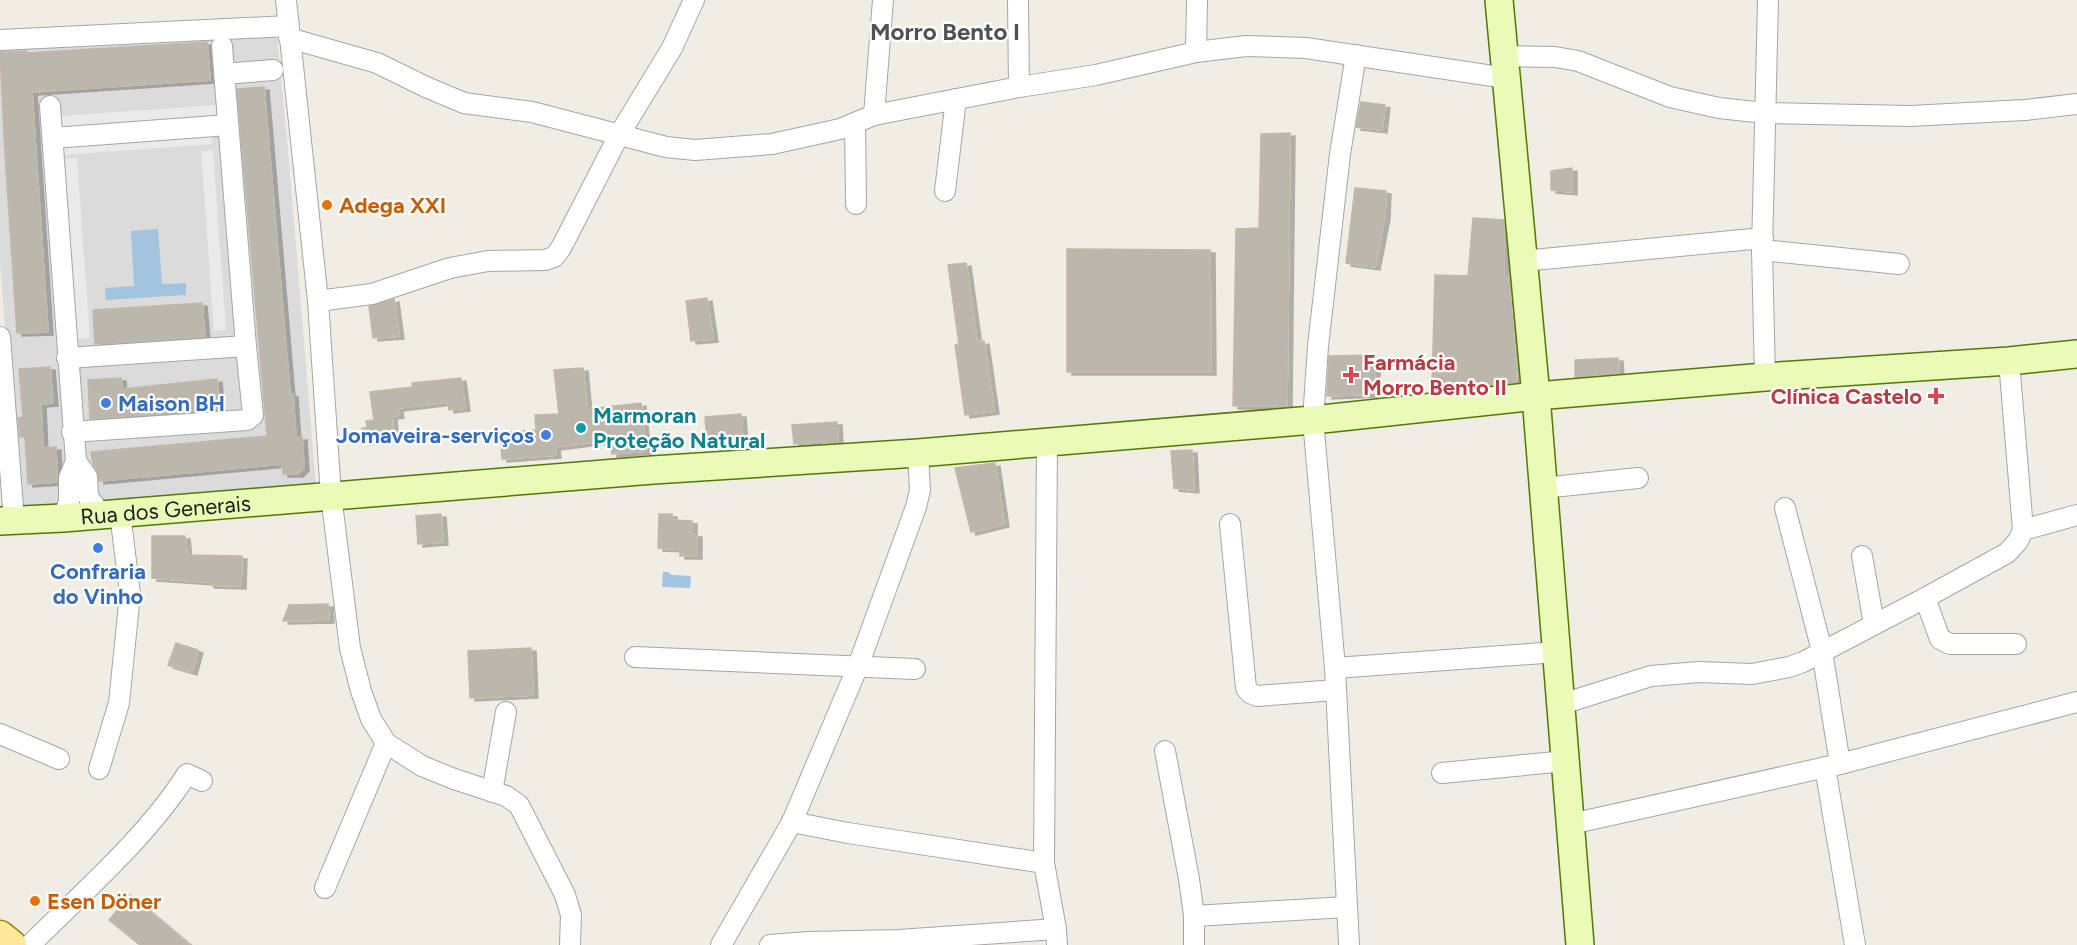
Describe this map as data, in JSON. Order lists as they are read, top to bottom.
{
  "streets": {
    "street": ["Rua dos Generais"]
  },
  "districts": ["Morro Bento I"],
  "places": {
    "other": [
      "Adega XXI",
      "Maison BH",
      "Marmoran Proteção Natural",
      "Jomaveira-serviços",
      "Confraria do Vinho",
      "Esen Döner"
    ],
    "health": ["Farmácia Morro Bento II", "Clínica Castelo"]
  }
}
